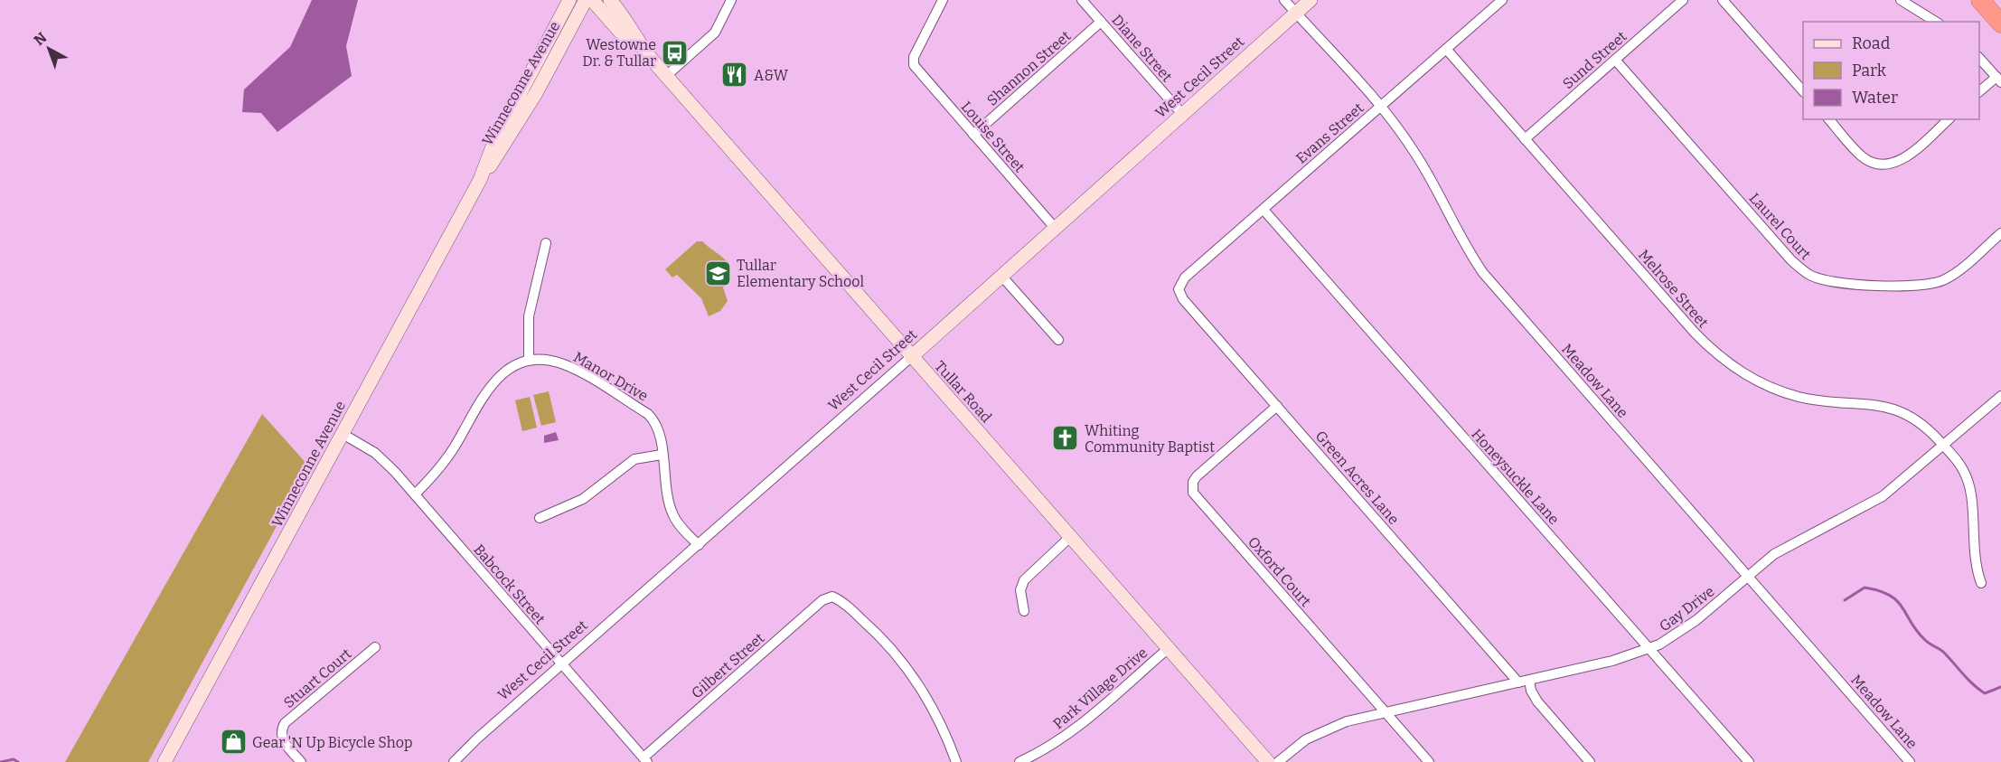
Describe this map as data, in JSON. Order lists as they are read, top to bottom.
{
  "streets": {
    "main road": ["West Cecil Street", "Winneconne Avenue", "Tullar Road"],
    "street": [
      "Diane Street",
      "Sund Street",
      "Shannon Street",
      "Evans Street",
      "Louise Street",
      "Laurel Court",
      "Melrose Street",
      "Manor Drive",
      "Meadow Lane",
      "Honeysuckle Lane",
      "Green Acres Lane",
      "Oxford Court",
      "Babcock Street",
      "Gay Drive",
      "Gilbert Street",
      "Stuart Court",
      "Park Village Drive"
    ]
  },
  "crossings": [
    ["Diane Street", "Shannon Street"],
    ["Diane Street", "West Cecil Street"],
    ["Sund Street", "Laurel Court"],
    ["Sund Street", "Melrose Street"],
    ["Shannon Street", "Louise Street"],
    ["West Cecil Street", "Louise Street"],
    ["West Cecil Street", "Manor Drive"],
    ["West Cecil Street", "Meadow Lane"],
    ["West Cecil Street", "Tullar Road"],
    ["West Cecil Street", "Babcock Street"],
    ["Winneconne Avenue", "Babcock Street"],
    ["Evans Street", "Melrose Street"],
    ["Evans Street", "Meadow Lane"],
    ["Evans Street", "Honeysuckle Lane"],
    ["Evans Street", "Green Acres Lane"],
    ["Melrose Street", "Gay Drive"],
    ["Meadow Lane", "Gay Drive"],
    ["Tullar Road", "Park Village Drive"],
    ["Honeysuckle Lane", "Gay Drive"],
    ["Green Acres Lane", "Oxford Court"],
    ["Green Acres Lane", "Gay Drive"],
    ["Oxford Court", "Gay Drive"],
    ["Babcock Street", "Gilbert Street"]
  ],
  "places": {
    "bus stop": ["Westowne Dr. & Tullar"],
    "restaurant": ["A&W"],
    "school or university": ["Tullar Elementary School"],
    "church": ["Whiting Community Baptist"],
    "shop": ["Gear 'N Up Bicycle Shop"]
  },
  "legend": ["Road", "Park", "Water"],
  "north": "top left"
}
